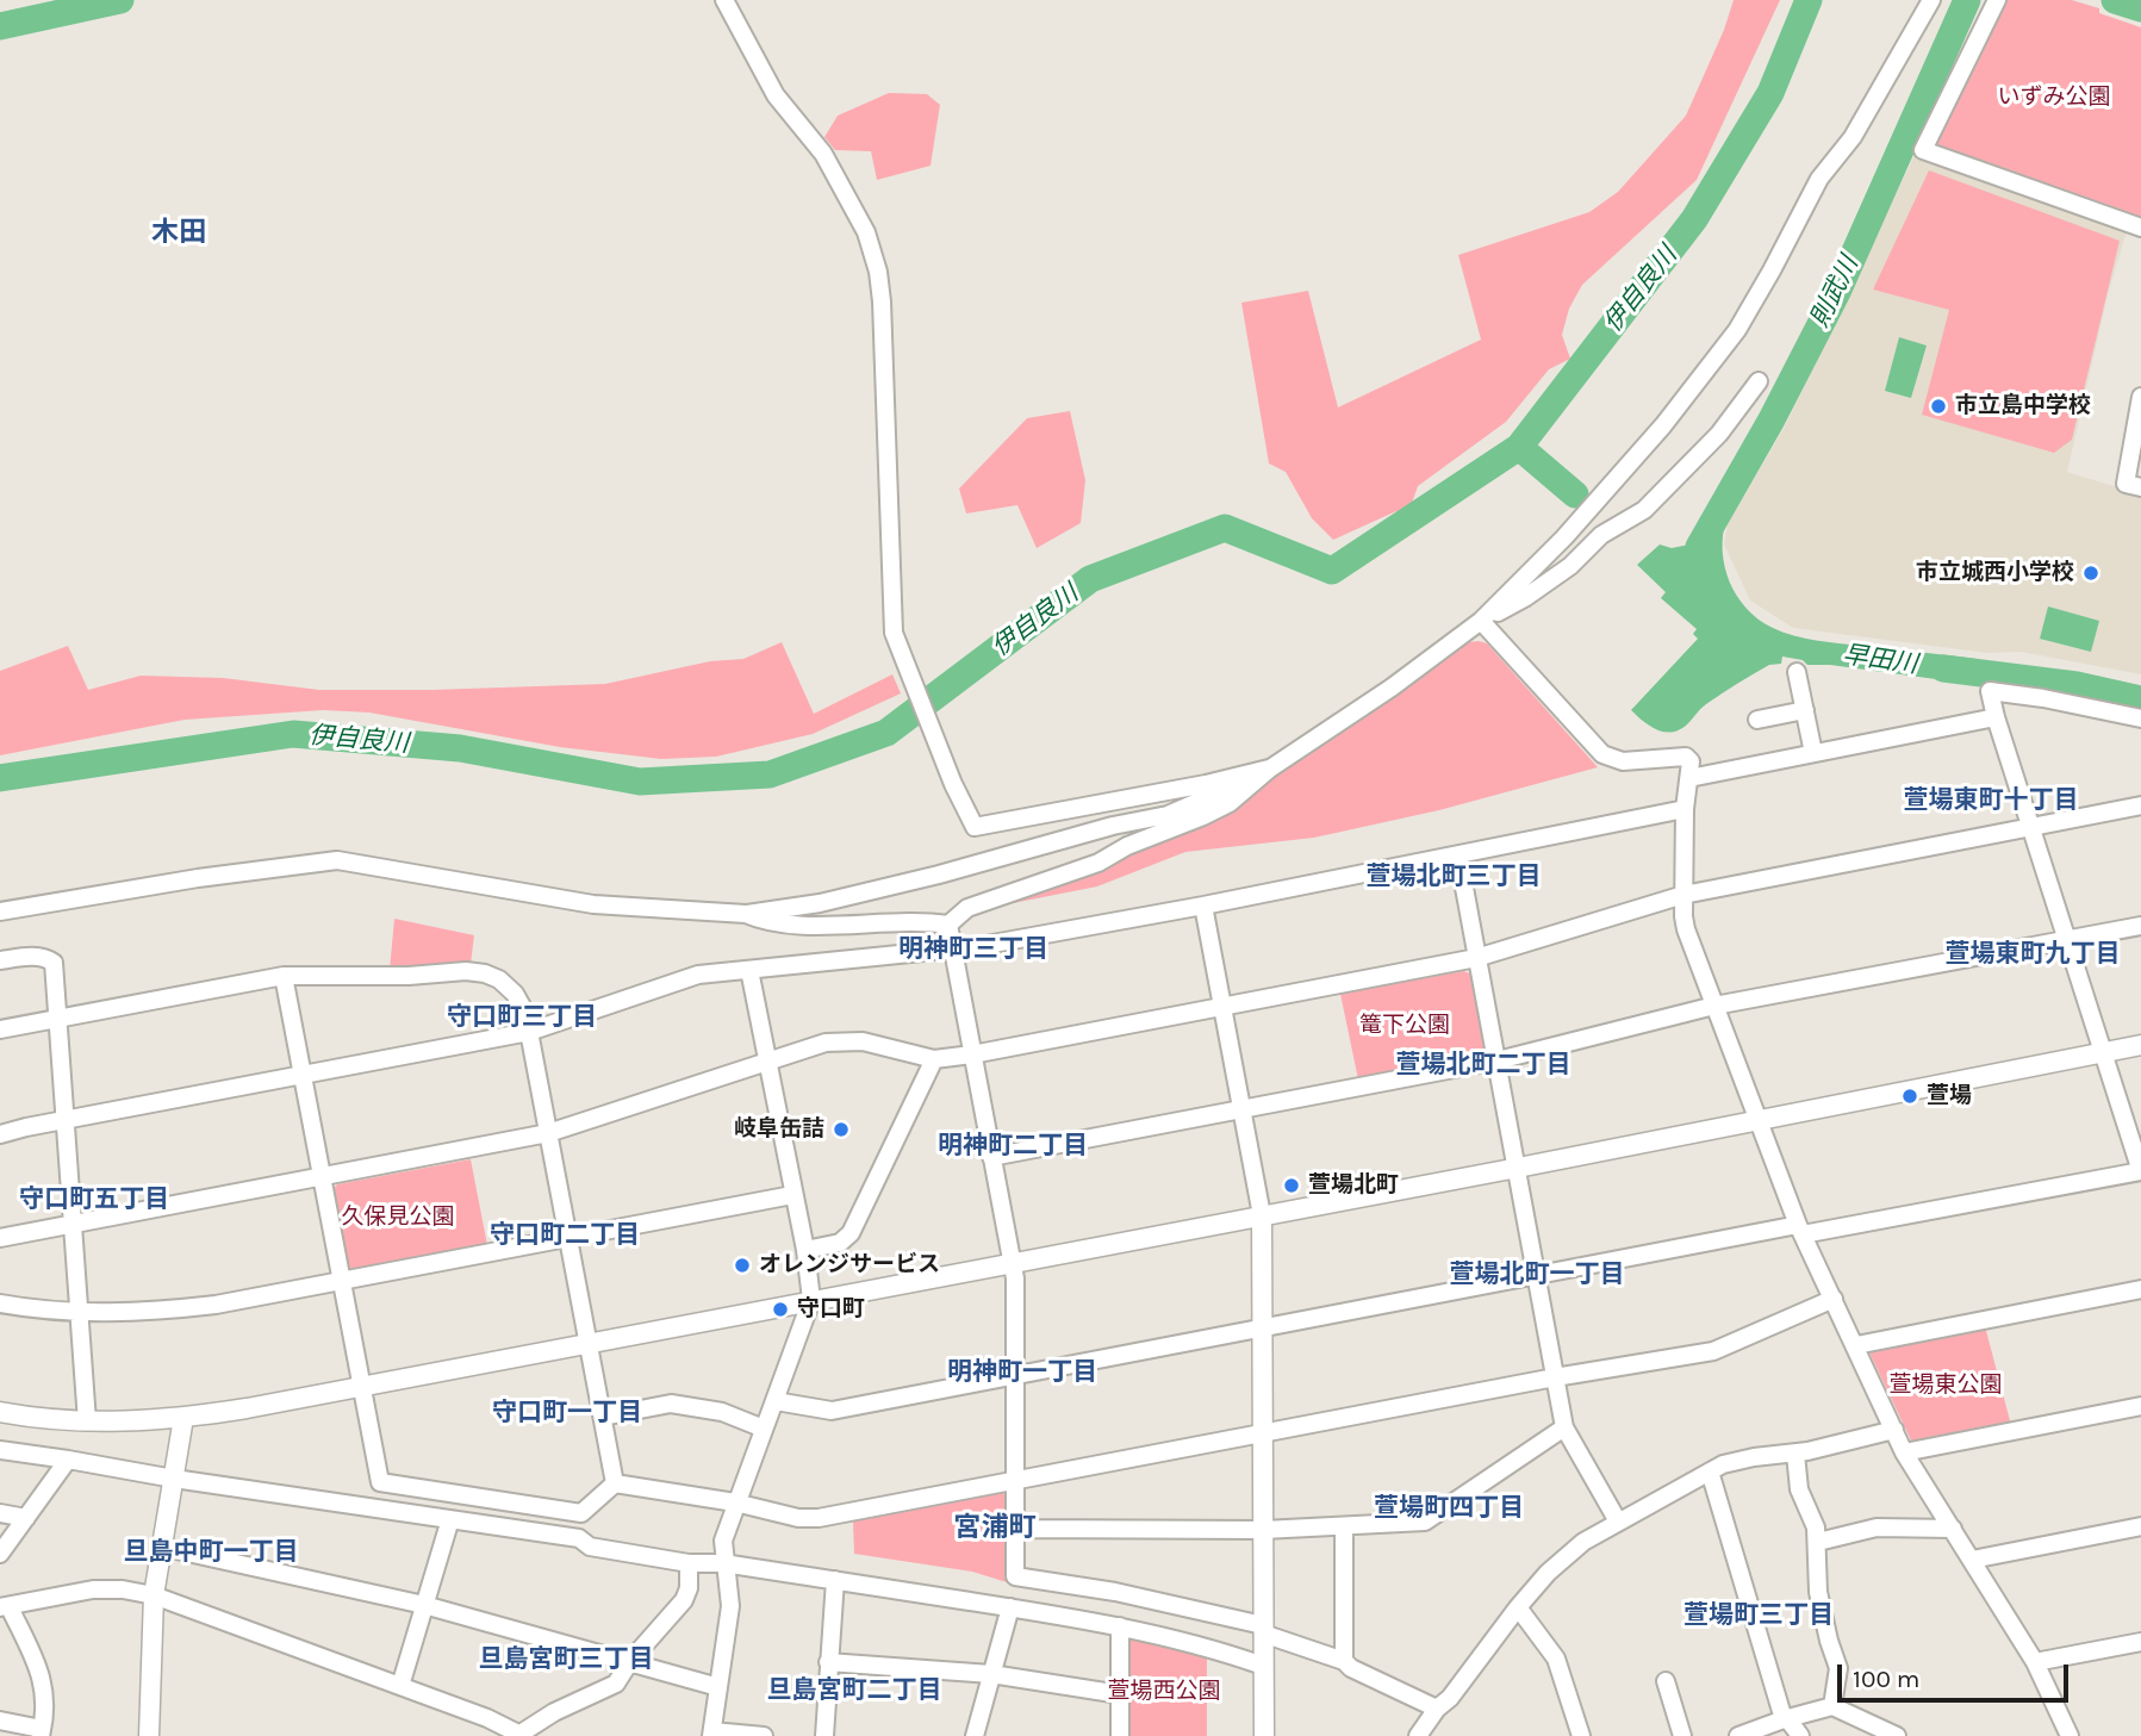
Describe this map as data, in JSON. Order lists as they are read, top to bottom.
{
  "districts": [
    "木田",
    "萱場東町十丁目",
    "萱場北町三丁目",
    "明神町三丁目",
    "萱場東町九丁目",
    "守口町三丁目",
    "萱場北町二丁目",
    "明神町二丁目",
    "守口町五丁目",
    "守口町二丁目",
    "萱場北町一丁目",
    "明神町一丁目",
    "守口町一丁目",
    "萱場町四丁目",
    "宮浦町",
    "旦島中町一丁目",
    "萱場町三丁目",
    "旦島宮町三丁目",
    "旦島宮町二丁目"
  ],
  "water": ["伊自良川", "則武川", "早田川"],
  "parks": [
    "いずみ公園",
    "篭下公園",
    "久保見公園",
    "萱場東公園",
    "萱場西公園"
  ],
  "places": [
    "市立島中学校",
    "市立城西小学校",
    "萱場",
    "岐阜缶詰",
    "萱場北町",
    "オレンジサービス",
    "守口町"
  ],
  "scale_bar": "100 m"
}
